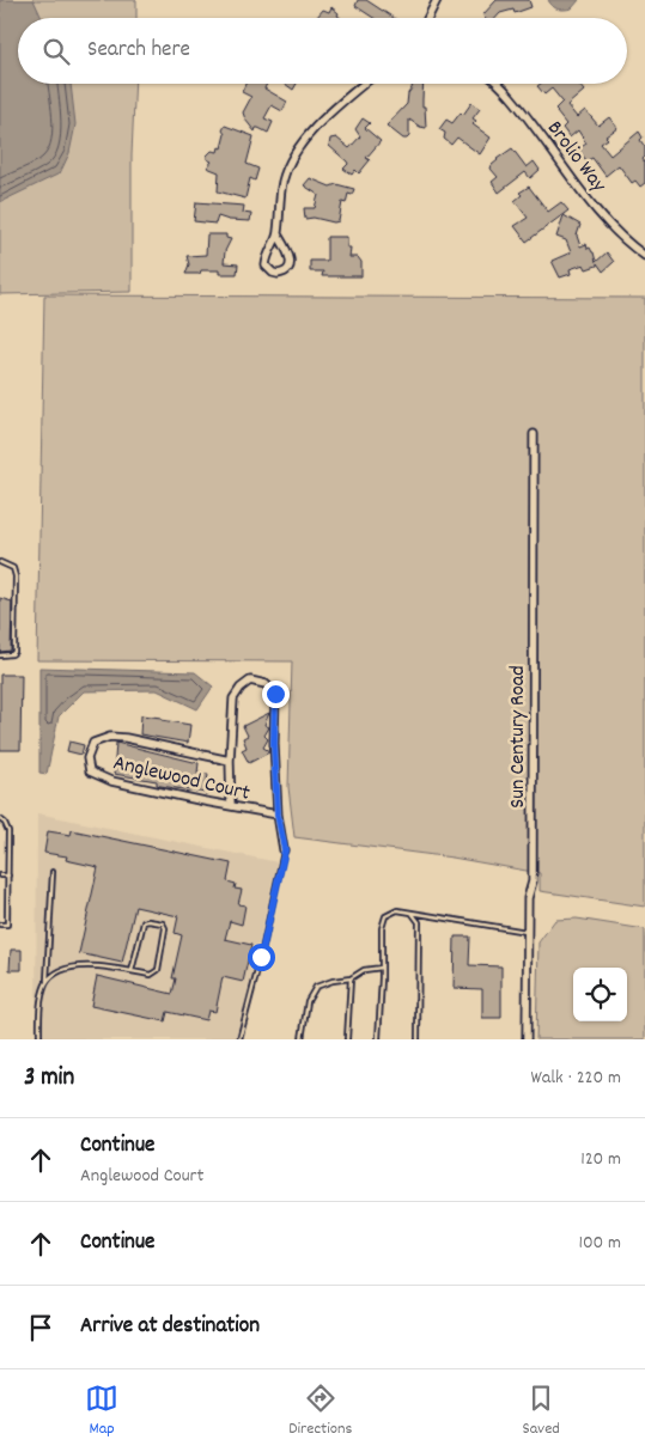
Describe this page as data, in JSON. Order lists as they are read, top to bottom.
{
  "streets": {
    "street": ["Brolio Way", "Sun Century Road", "Anglewood Court"]
  },
  "page": {
    "search": "Search here",
    "heading": ["3 min", "Walk · 220 m"],
    "list": [
      ["Continue", "Anglewood Court", "120 m"],
      ["Continue", "100 m"],
      "Arrive at destination"
    ],
    "nav": ["Map", "Directions", "Saved"]
  }
}
